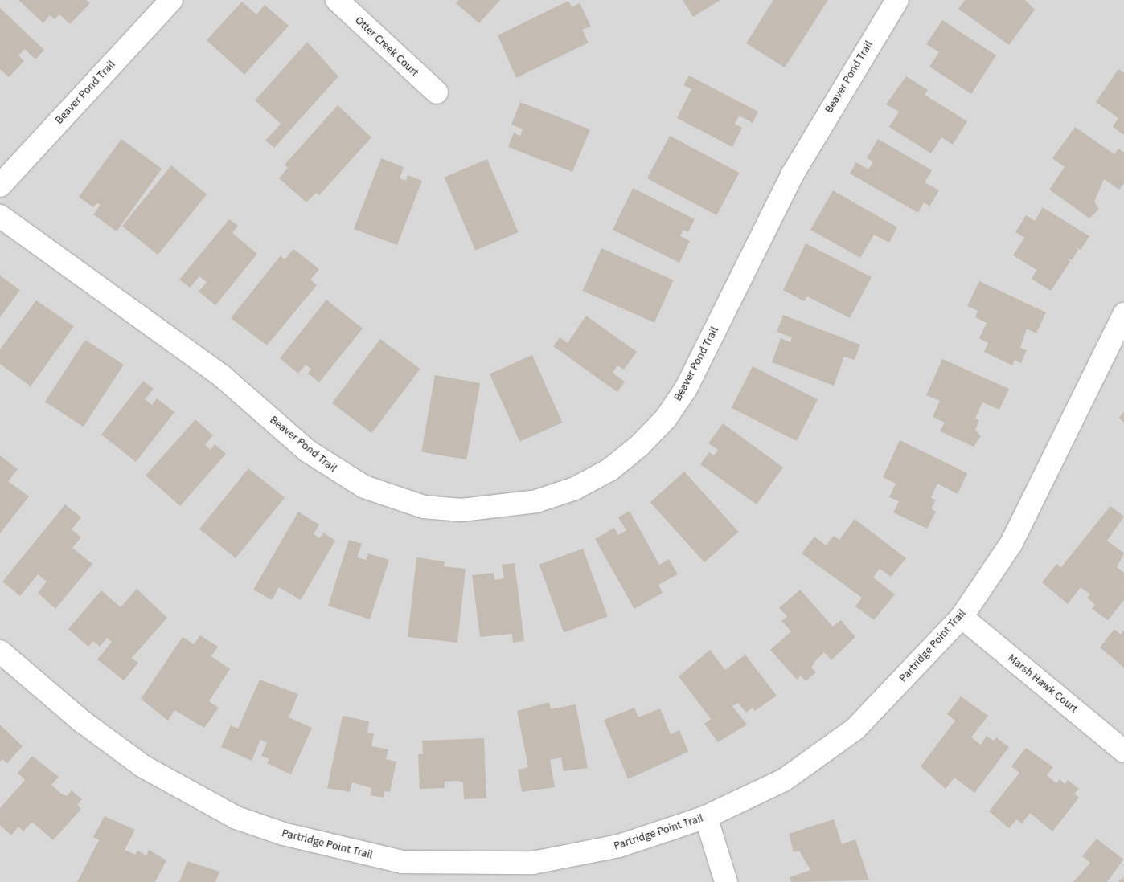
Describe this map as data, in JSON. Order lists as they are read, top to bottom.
{
  "streets": {
    "street": [
      "Otter Creek Court",
      "Beaver Pond Trail",
      "Partridge Point Trail",
      "Marsh Hawk Court"
    ]
  },
  "crossings": [
    ["Partridge Point Trail", "Marsh Hawk Court"]
  ]
}
